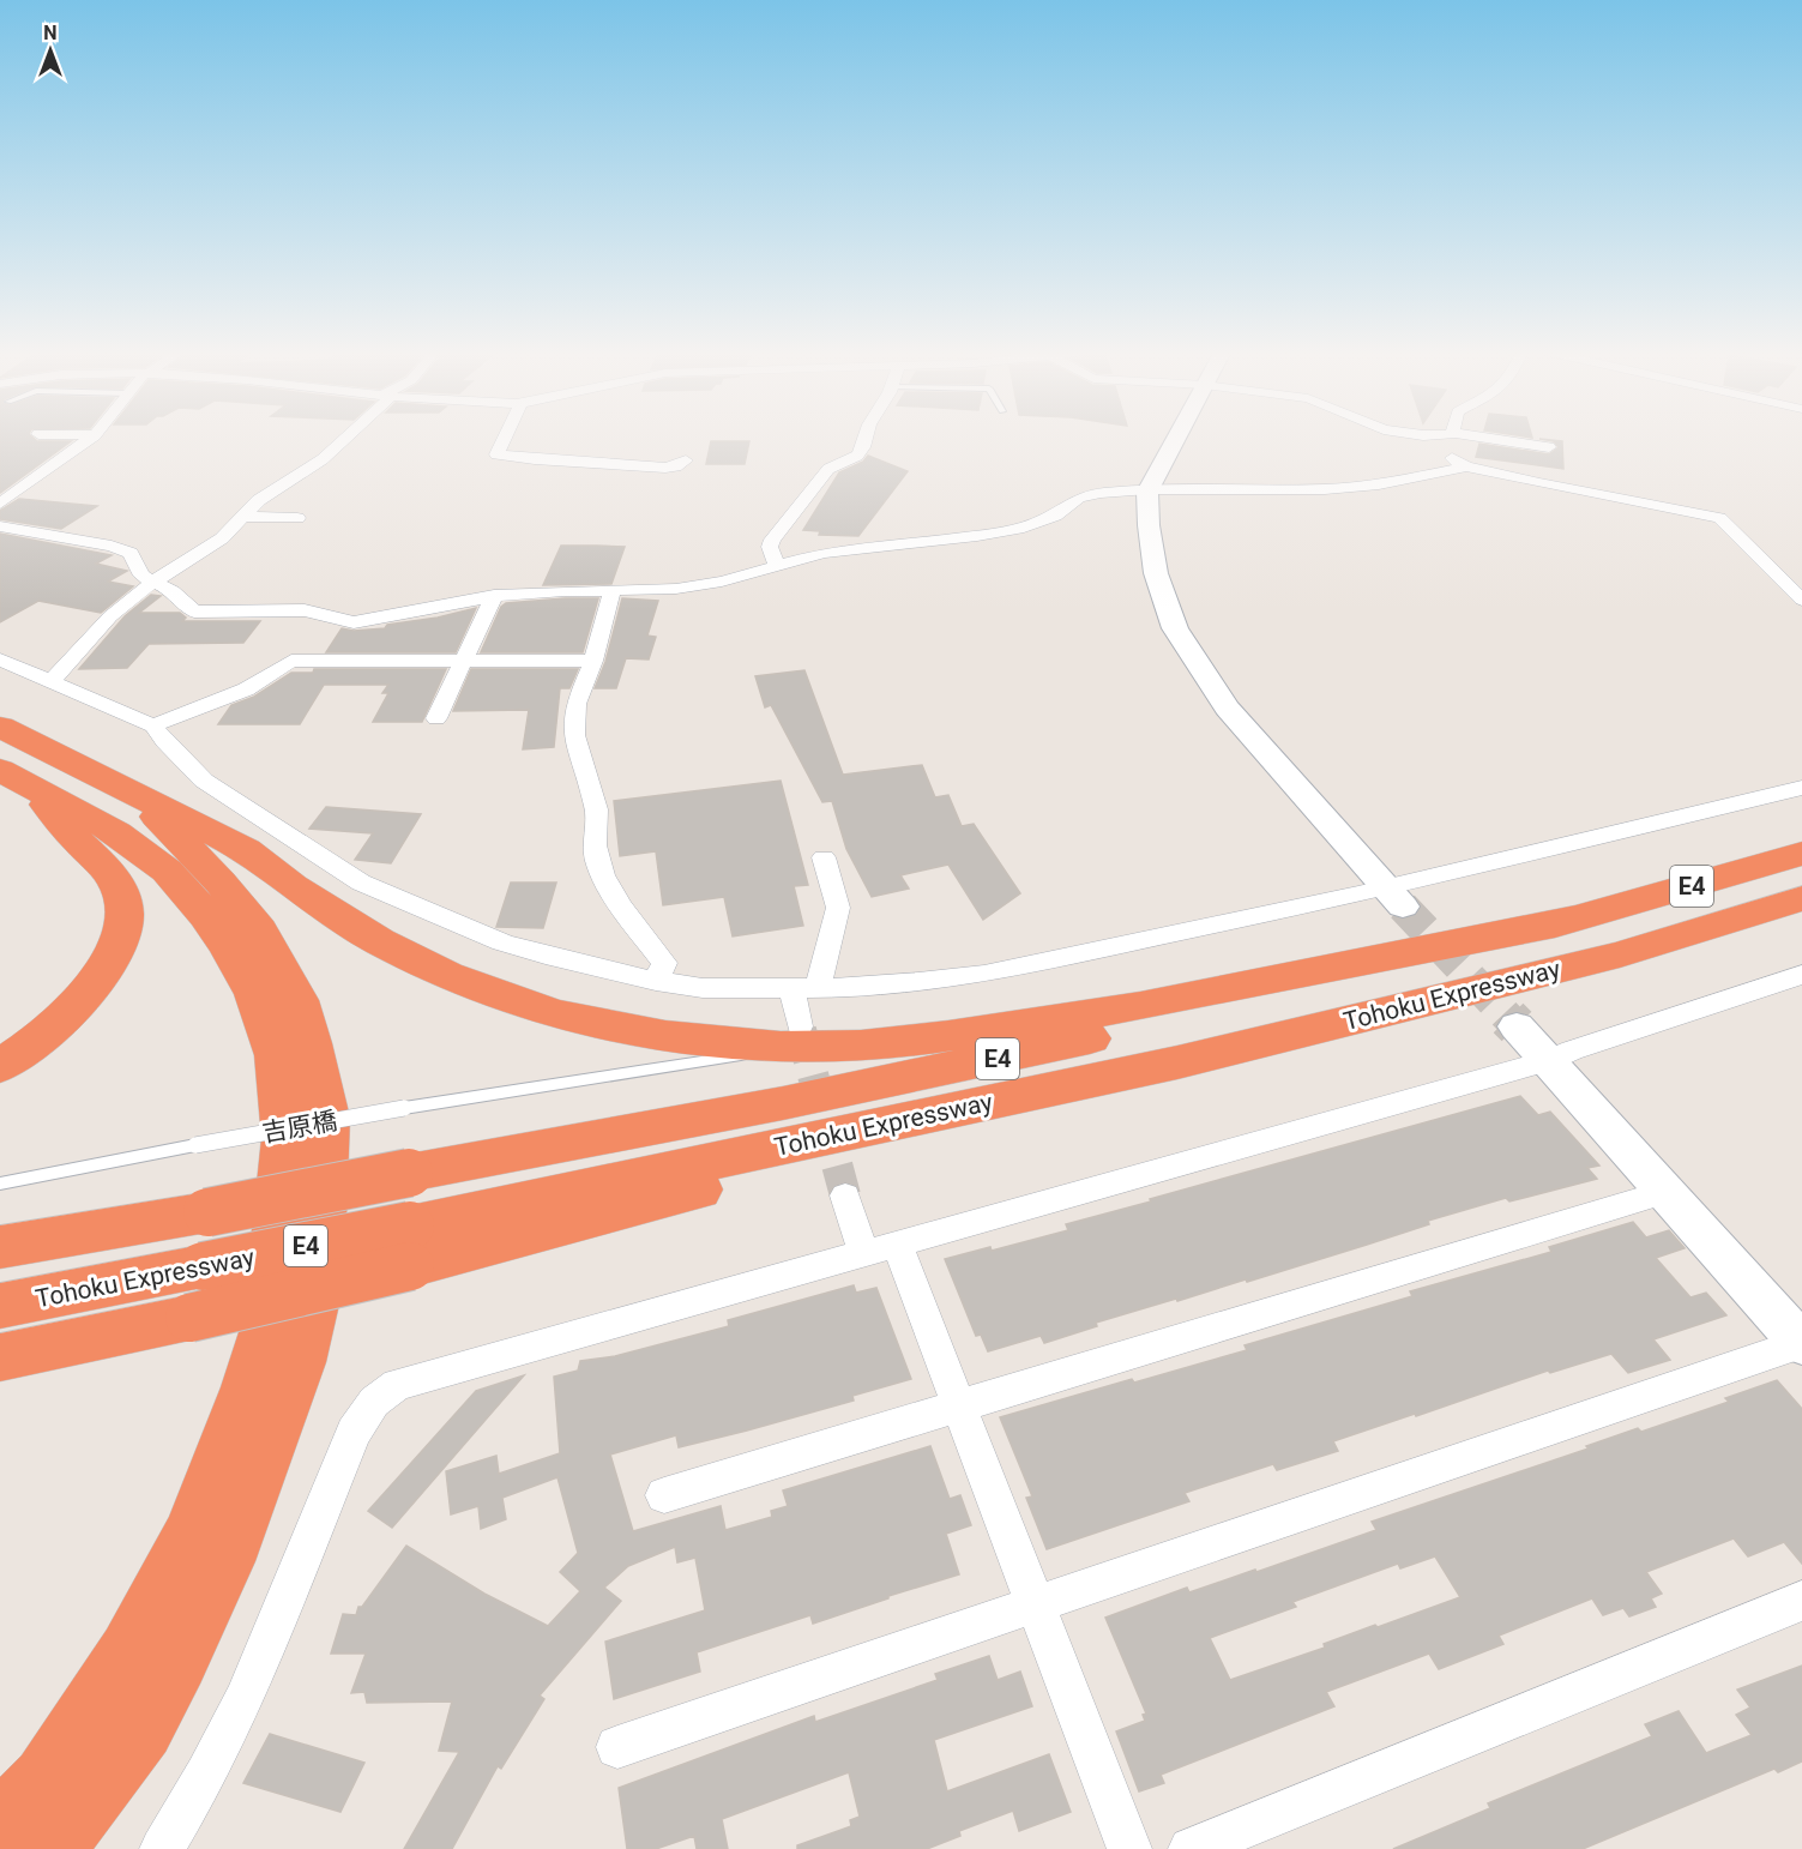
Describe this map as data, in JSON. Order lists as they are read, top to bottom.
{
  "streets": {
    "highway": ["E4", "Tohoku Expressway"],
    "lane": ["吉原橋"]
  },
  "north": "top"
}
